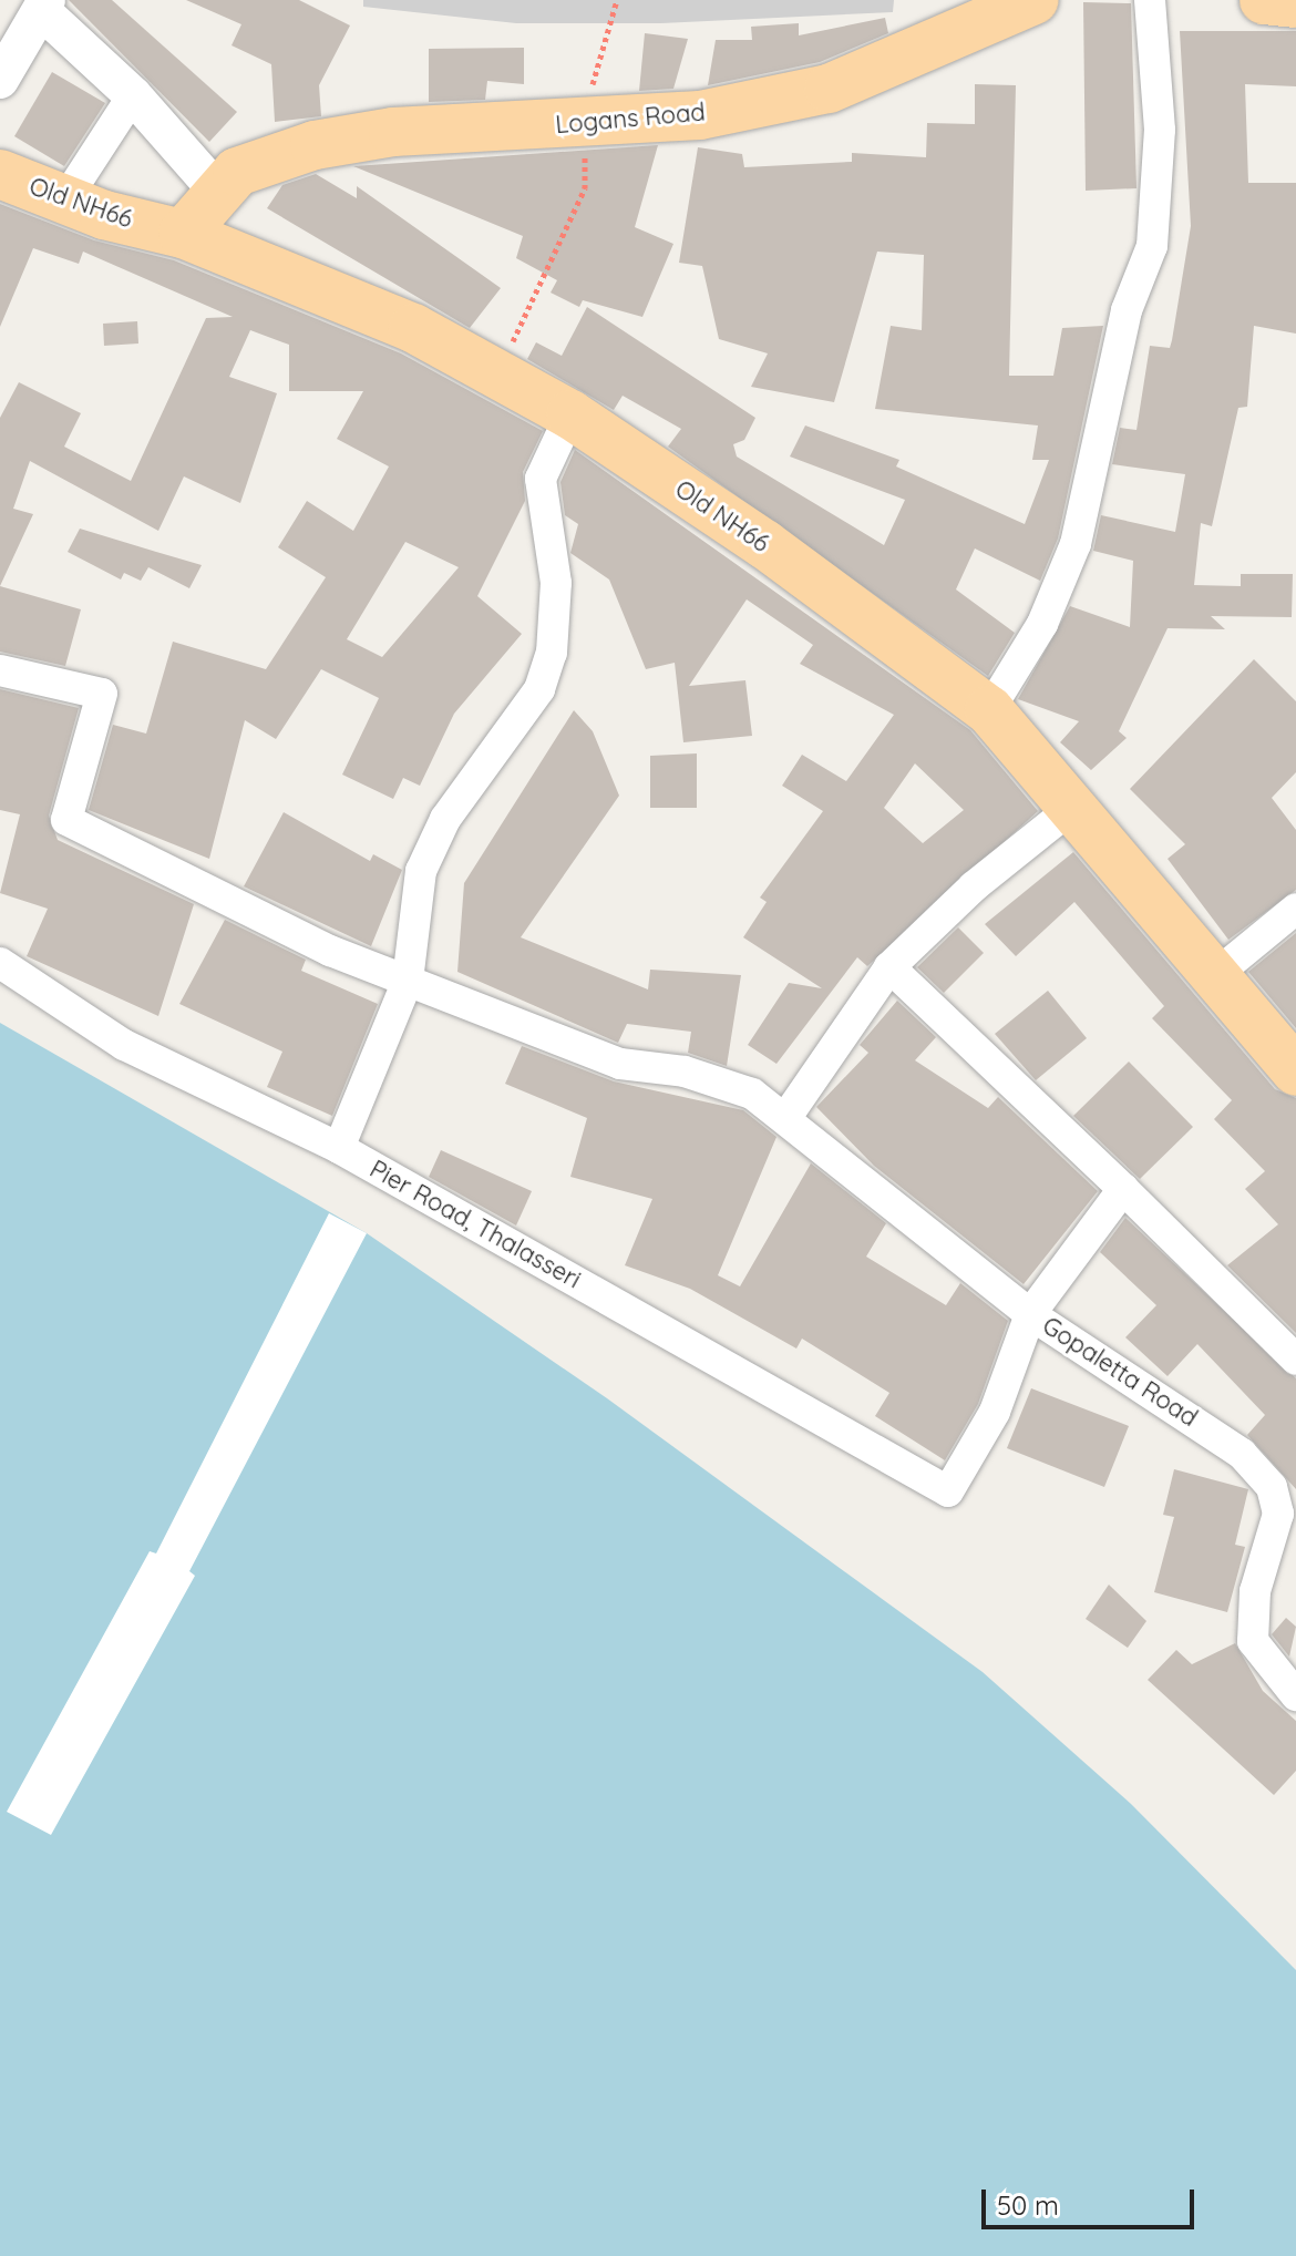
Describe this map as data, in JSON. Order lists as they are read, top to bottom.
{
  "streets": {
    "main road": ["Logans Road", "Old NH66"],
    "street": ["Pier Road, Thalasseri", "Gopaletta Road"]
  },
  "crossings": [
    ["Logans Road", "Old NH66"],
    ["Pier Road, Thalasseri", "Gopaletta Road"]
  ],
  "scale_bar": "50 m"
}
